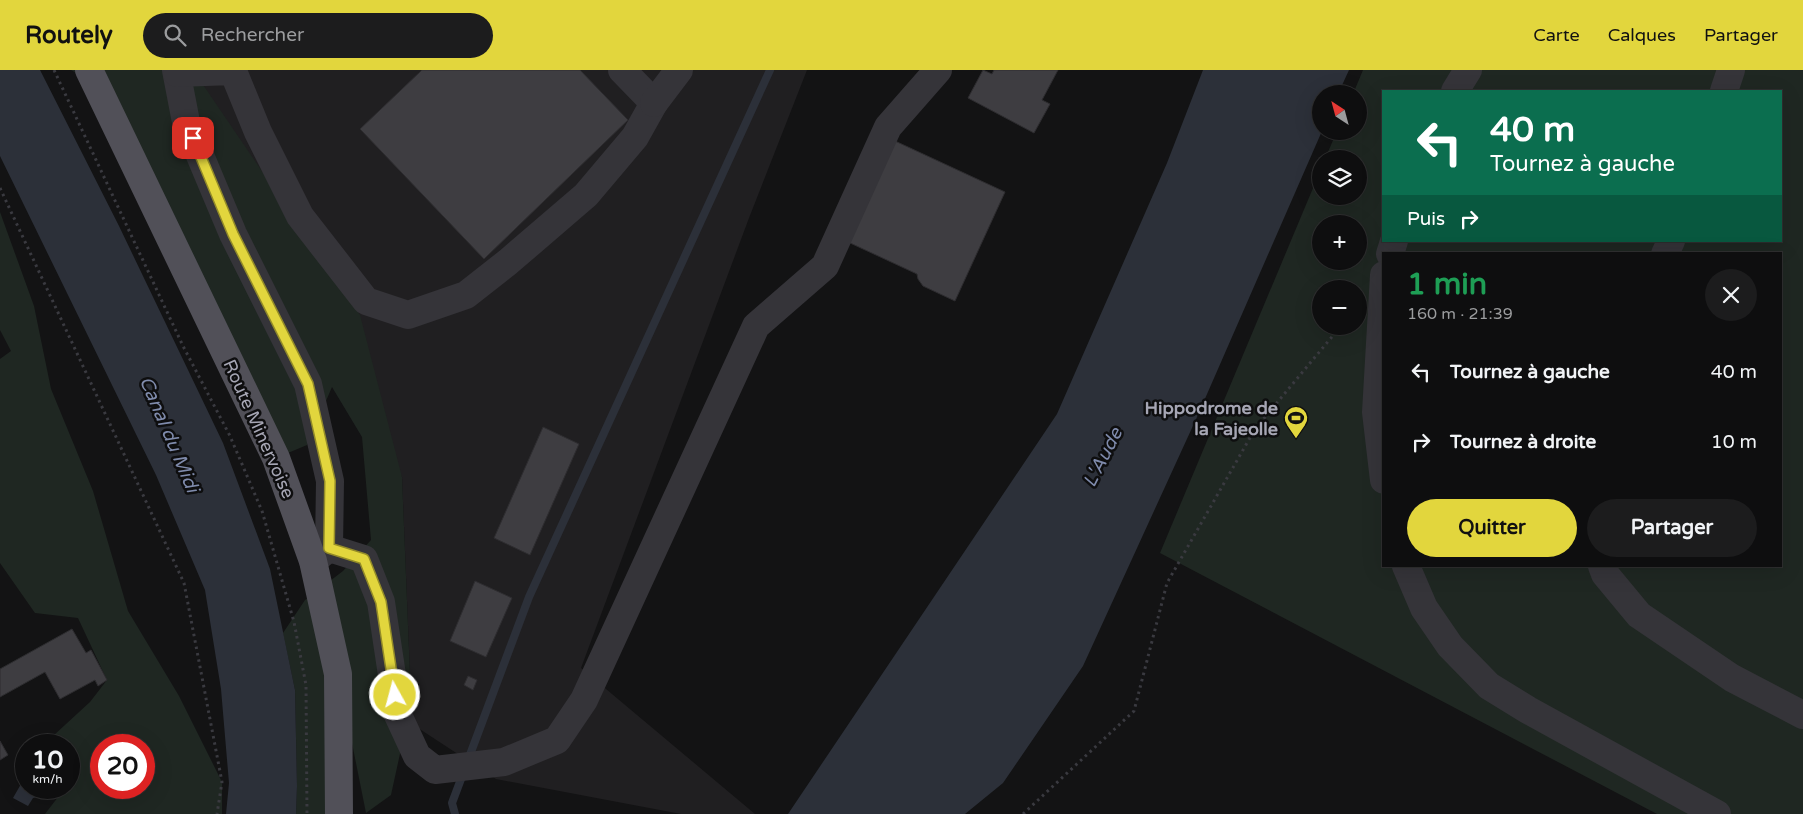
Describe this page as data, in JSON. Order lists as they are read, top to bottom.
{
  "streets": {
    "main road": ["Route Minervoise"]
  },
  "water": ["Canal du Midi", "L'Aude"],
  "places": {
    "sports": ["Hippodrome de la Fajeolle"]
  },
  "north": "top left",
  "page": {
    "header": "Routely",
    "search": "Rechercher",
    "nav": ["Carte", "Calques", "Partager"],
    "map_buttons": ["+", "−"],
    "turn": ["40 m", "Tournez à gauche"],
    "then": "Puis",
    "heading": ["1 min", "160 m · 21:39"],
    "list": [
      {
        "name": "Tournez à gauche",
        "value": "40 m"
      },
      {
        "name": "Tournez à droite",
        "value": "10 m"
      }
    ],
    "buttons": ["Quitter", "Partager"],
    "speed": "10 km/h",
    "limit": "20"
  }
}
